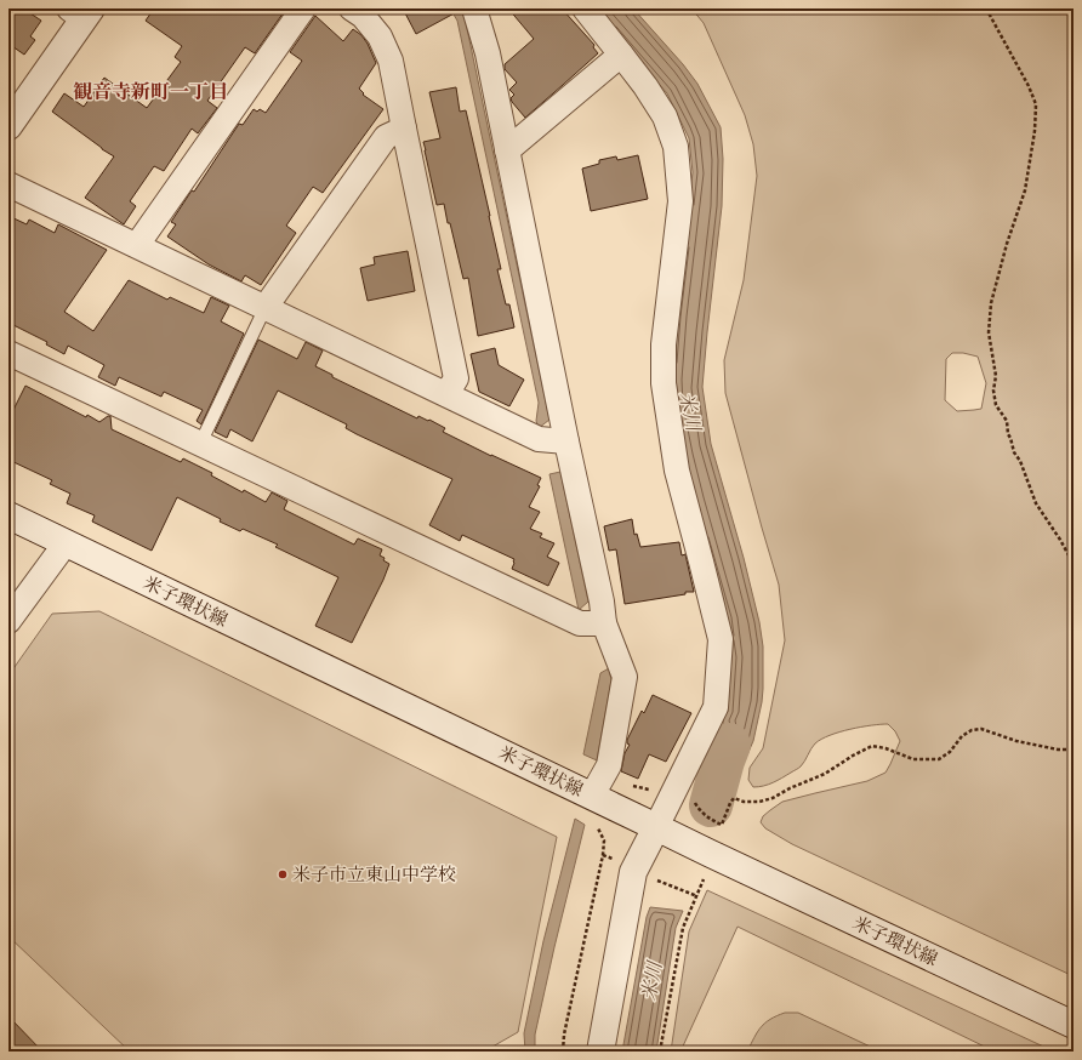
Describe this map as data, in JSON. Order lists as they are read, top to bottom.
{
  "streets": {
    "main road": ["米子環状線"]
  },
  "districts": ["観音寺新町一丁目"],
  "water": ["米川"],
  "places": ["米子市立東山中学校"]
}
